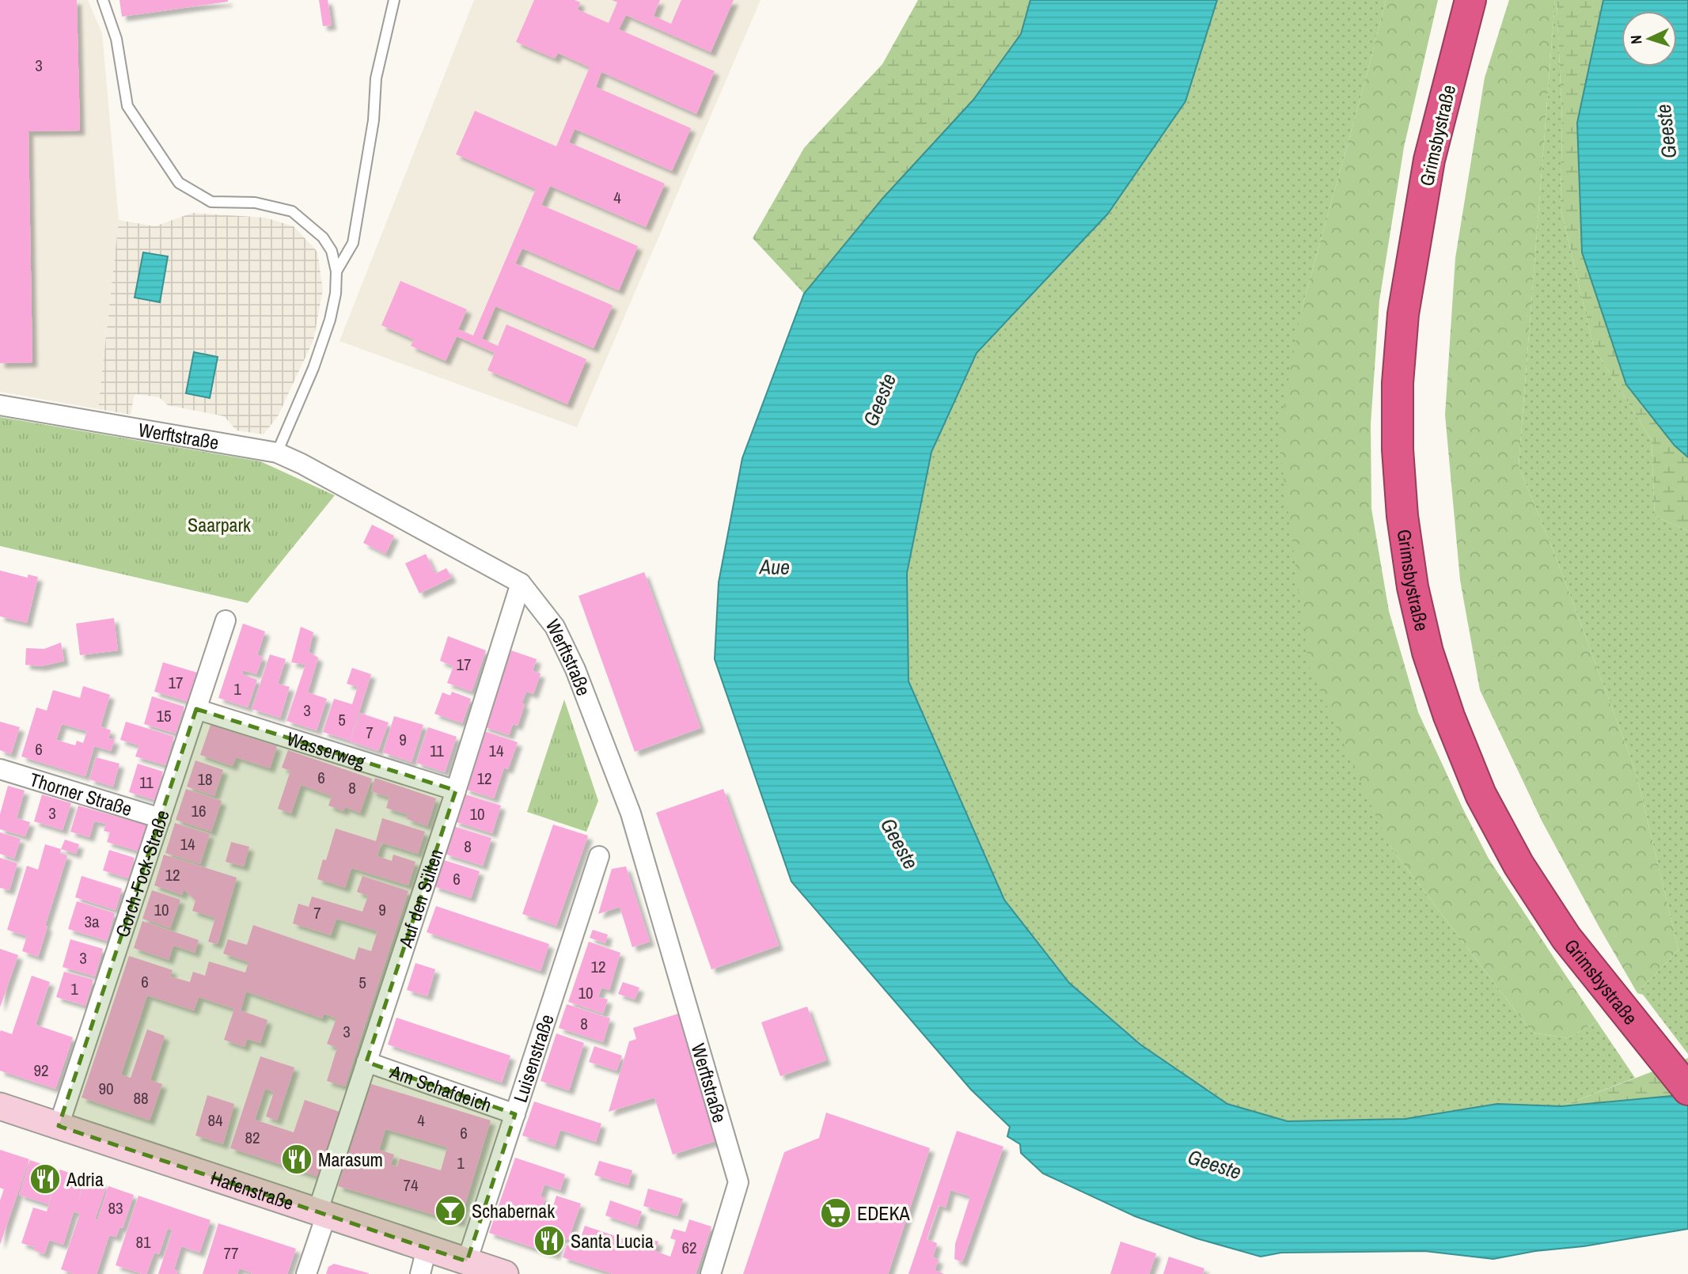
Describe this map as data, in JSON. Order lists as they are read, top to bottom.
{
  "streets": {
    "highway": ["Grimsbystraße"],
    "main road": ["Hafenstraße"],
    "street": [
      "Werftstraße",
      "Wasserweg",
      "Thorner Straße",
      "Gorch-Fock-Straße",
      "Auf den Sülten",
      "Luisenstraße",
      "Am Schafdeich"
    ]
  },
  "crossings": [
    ["Werftstraße", "Auf den Sülten"],
    ["Wasserweg", "Gorch-Fock-Straße"],
    ["Wasserweg", "Auf den Sülten"],
    ["Thorner Straße", "Gorch-Fock-Straße"],
    ["Gorch-Fock-Straße", "Hafenstraße"],
    ["Auf den Sülten", "Am Schafdeich"],
    ["Auf den Sülten", "Hafenstraße"],
    ["Luisenstraße", "Am Schafdeich"],
    ["Luisenstraße", "Hafenstraße"]
  ],
  "water": ["Geeste", "Aue"],
  "parks": ["Saarpark"],
  "places": {
    "restaurant": ["Marasum", "Adria", "Santa Lucia"],
    "bar": ["Schabernak"],
    "supermarket": ["EDEKA"]
  },
  "house_numbers": [
    "3",
    "4",
    "17",
    "17",
    "1",
    "3",
    "15",
    "5",
    "7",
    "9",
    "6",
    "11",
    "14",
    "6",
    "12",
    "18",
    "11",
    "8",
    "16",
    "3",
    "10",
    "14",
    "8",
    "12",
    "6",
    "10",
    "9",
    "7",
    "3a",
    "3",
    "12",
    "6",
    "5",
    "1",
    "10",
    "8",
    "3",
    "92",
    "90",
    "88",
    "84",
    "4",
    "6",
    "82",
    "1",
    "74",
    "83",
    "81",
    "62",
    "77"
  ],
  "north": "left"
}
